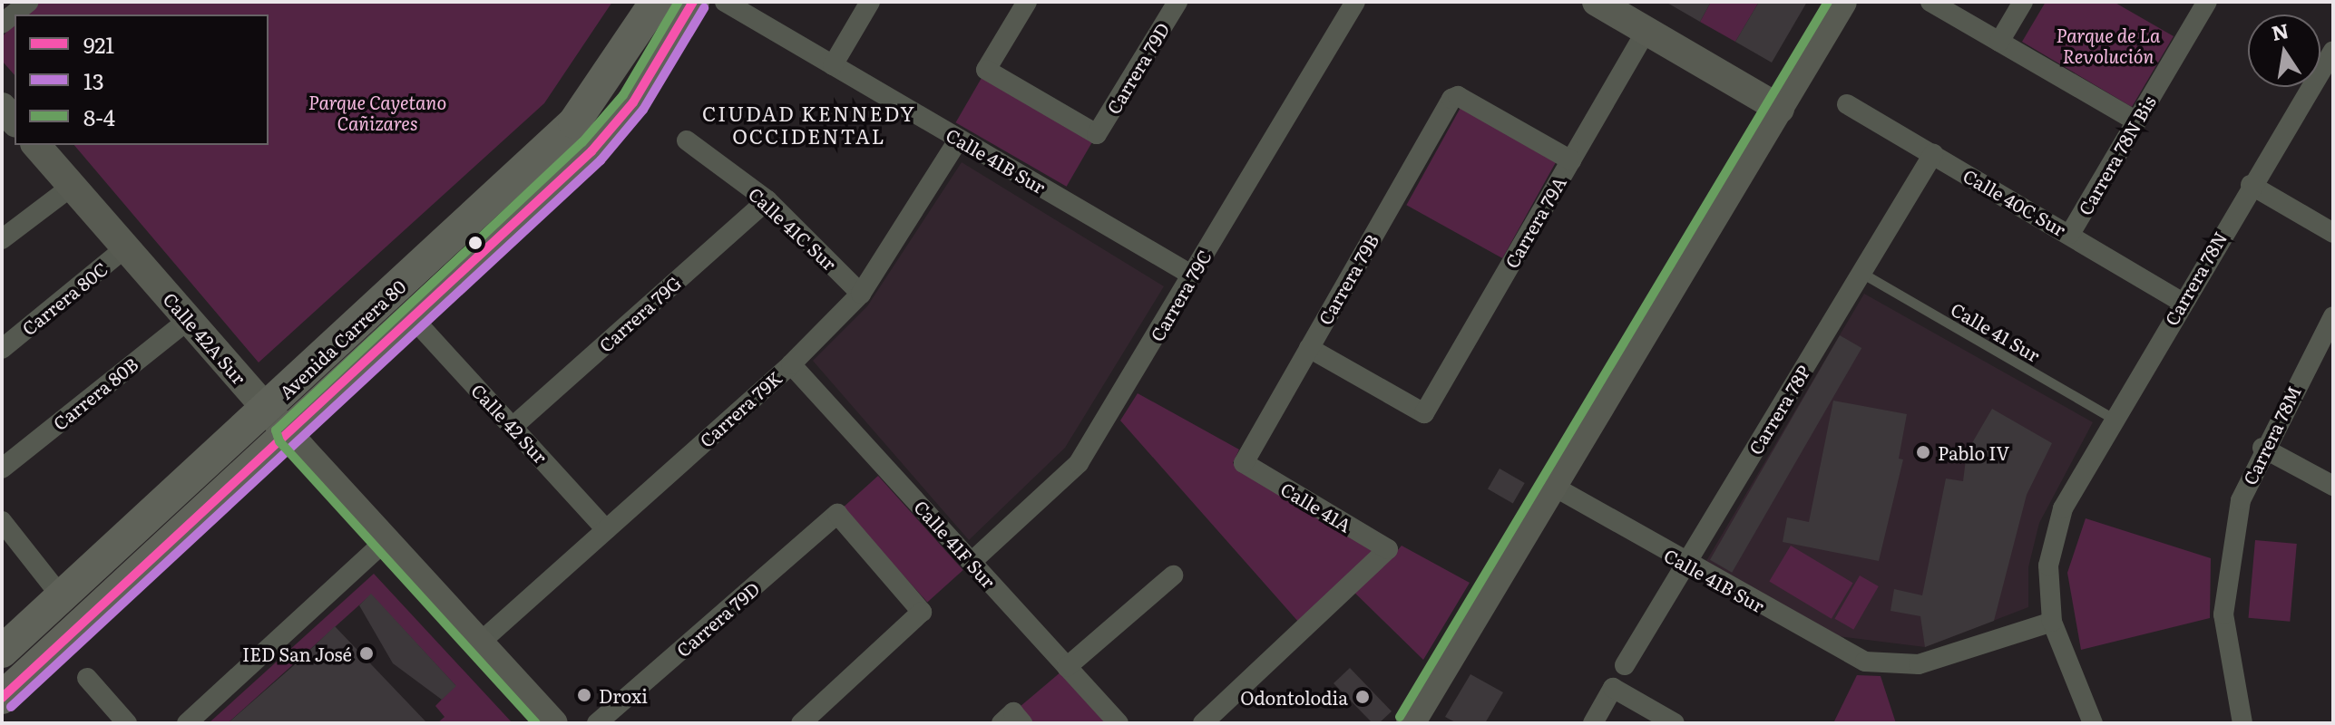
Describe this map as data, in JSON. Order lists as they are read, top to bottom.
{
  "streets": {
    "main road": ["Avenida Carrera 80"],
    "street": [
      "Carrera 79D",
      "Carrera 78N Bis",
      "Calle 41B Sur",
      "Calle 40C Sur",
      "Carrera 79A",
      "Calle 41C Sur",
      "Carrera 78N",
      "Carrera 79B",
      "Carrera 79C",
      "Carrera 80C",
      "Carrera 79G",
      "Calle 42A Sur",
      "Carrera 80B",
      "Carrera 79K",
      "Carrera 78P",
      "Calle 42 Sur",
      "Carrera 78M",
      "Calle 41A",
      "Calle 41F Sur"
    ],
    "lane": ["Calle 41 Sur"]
  },
  "crossings": [
    ["Carrera 78N Bis", "Calle 40C Sur"],
    ["Calle 41B Sur", "Carrera 78N"],
    ["Calle 41B Sur", "Carrera 79C"],
    ["Calle 41B Sur", "Carrera 79K"],
    ["Calle 41B Sur", "Carrera 78P"],
    ["Calle 40C Sur", "Carrera 78N"],
    ["Calle 40C Sur", "Carrera 78P"],
    ["Carrera 79A", "Carrera 79B"],
    ["Calle 41C Sur", "Carrera 79G"],
    ["Calle 41C Sur", "Carrera 79K"],
    ["Carrera 78N", "Calle 41 Sur"],
    ["Carrera 79B", "Calle 41A"],
    ["Carrera 79C", "Calle 41F Sur"],
    ["Carrera 80C", "Calle 42A Sur"],
    ["Carrera 79G", "Calle 42 Sur"],
    ["Calle 41 Sur", "Carrera 78P"],
    ["Calle 42A Sur", "Avenida Carrera 80"],
    ["Calle 42A Sur", "Carrera 80B"],
    ["Calle 42A Sur", "Carrera 79K"],
    ["Avenida Carrera 80", "Calle 42 Sur"],
    ["Carrera 79K", "Calle 42 Sur"],
    ["Carrera 79K", "Calle 41F Sur"]
  ],
  "districts": ["CIUDAD KENNEDY OCCIDENTAL"],
  "parks": ["Parque de La Revolución", "Parque Cayetano Cañizares"],
  "places": [
    "Pablo IV",
    "IED San José",
    "Droxi",
    "Odontolodia"
  ],
  "lines": ["transit line 921", "transit line 8-4", "transit line 13"],
  "legend": ["921", "13", "8-4"],
  "north": "top"
}
